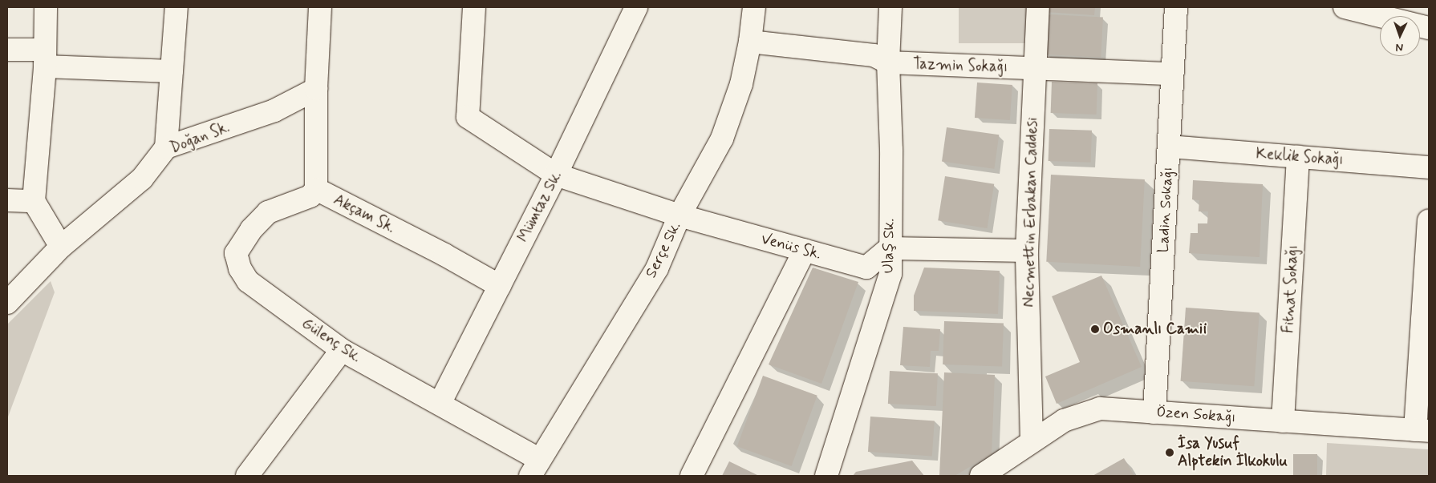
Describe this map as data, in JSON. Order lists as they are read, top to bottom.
{
  "streets": {
    "street": [
      "Tazmin Sokağı",
      "Doğan Sk.",
      "Keklik Sokağı",
      "Mümtaz Sk.",
      "Ladin Sokağı",
      "Necmettin Erbakan Caddesi",
      "Akçam Sk.",
      "Ulaş Sk.",
      "Venüs Sk.",
      "Serçe Sk.",
      "Fitnat Sokağı",
      "Gülenç Sk.",
      "Özen Sokağı"
    ]
  },
  "crossings": [
    ["Tazmin Sokağı", "Ladin Sokağı"],
    ["Tazmin Sokağı", "Necmettin Erbakan Caddesi"],
    ["Tazmin Sokağı", "Ulaş Sk."],
    ["Tazmin Sokağı", "Serçe Sk."],
    ["Doğan Sk.", "Akçam Sk."],
    ["Keklik Sokağı", "Ladin Sokağı"],
    ["Keklik Sokağı", "Fitnat Sokağı"],
    ["Mümtaz Sk.", "Akçam Sk."],
    ["Mümtaz Sk.", "Venüs Sk."],
    ["Mümtaz Sk.", "Gülenç Sk."],
    ["Ladin Sokağı", "Özen Sokağı"],
    ["Necmettin Erbakan Caddesi", "Özen Sokağı"],
    ["Akçam Sk.", "Gülenç Sk."],
    ["Ulaş Sk.", "Venüs Sk."],
    ["Venüs Sk.", "Serçe Sk."],
    ["Serçe Sk.", "Gülenç Sk."],
    ["Fitnat Sokağı", "Özen Sokağı"]
  ],
  "places": ["Osmanlı Camii", "İsa Yusuf Alptekin İlkokulu"],
  "north": "bottom"
}
